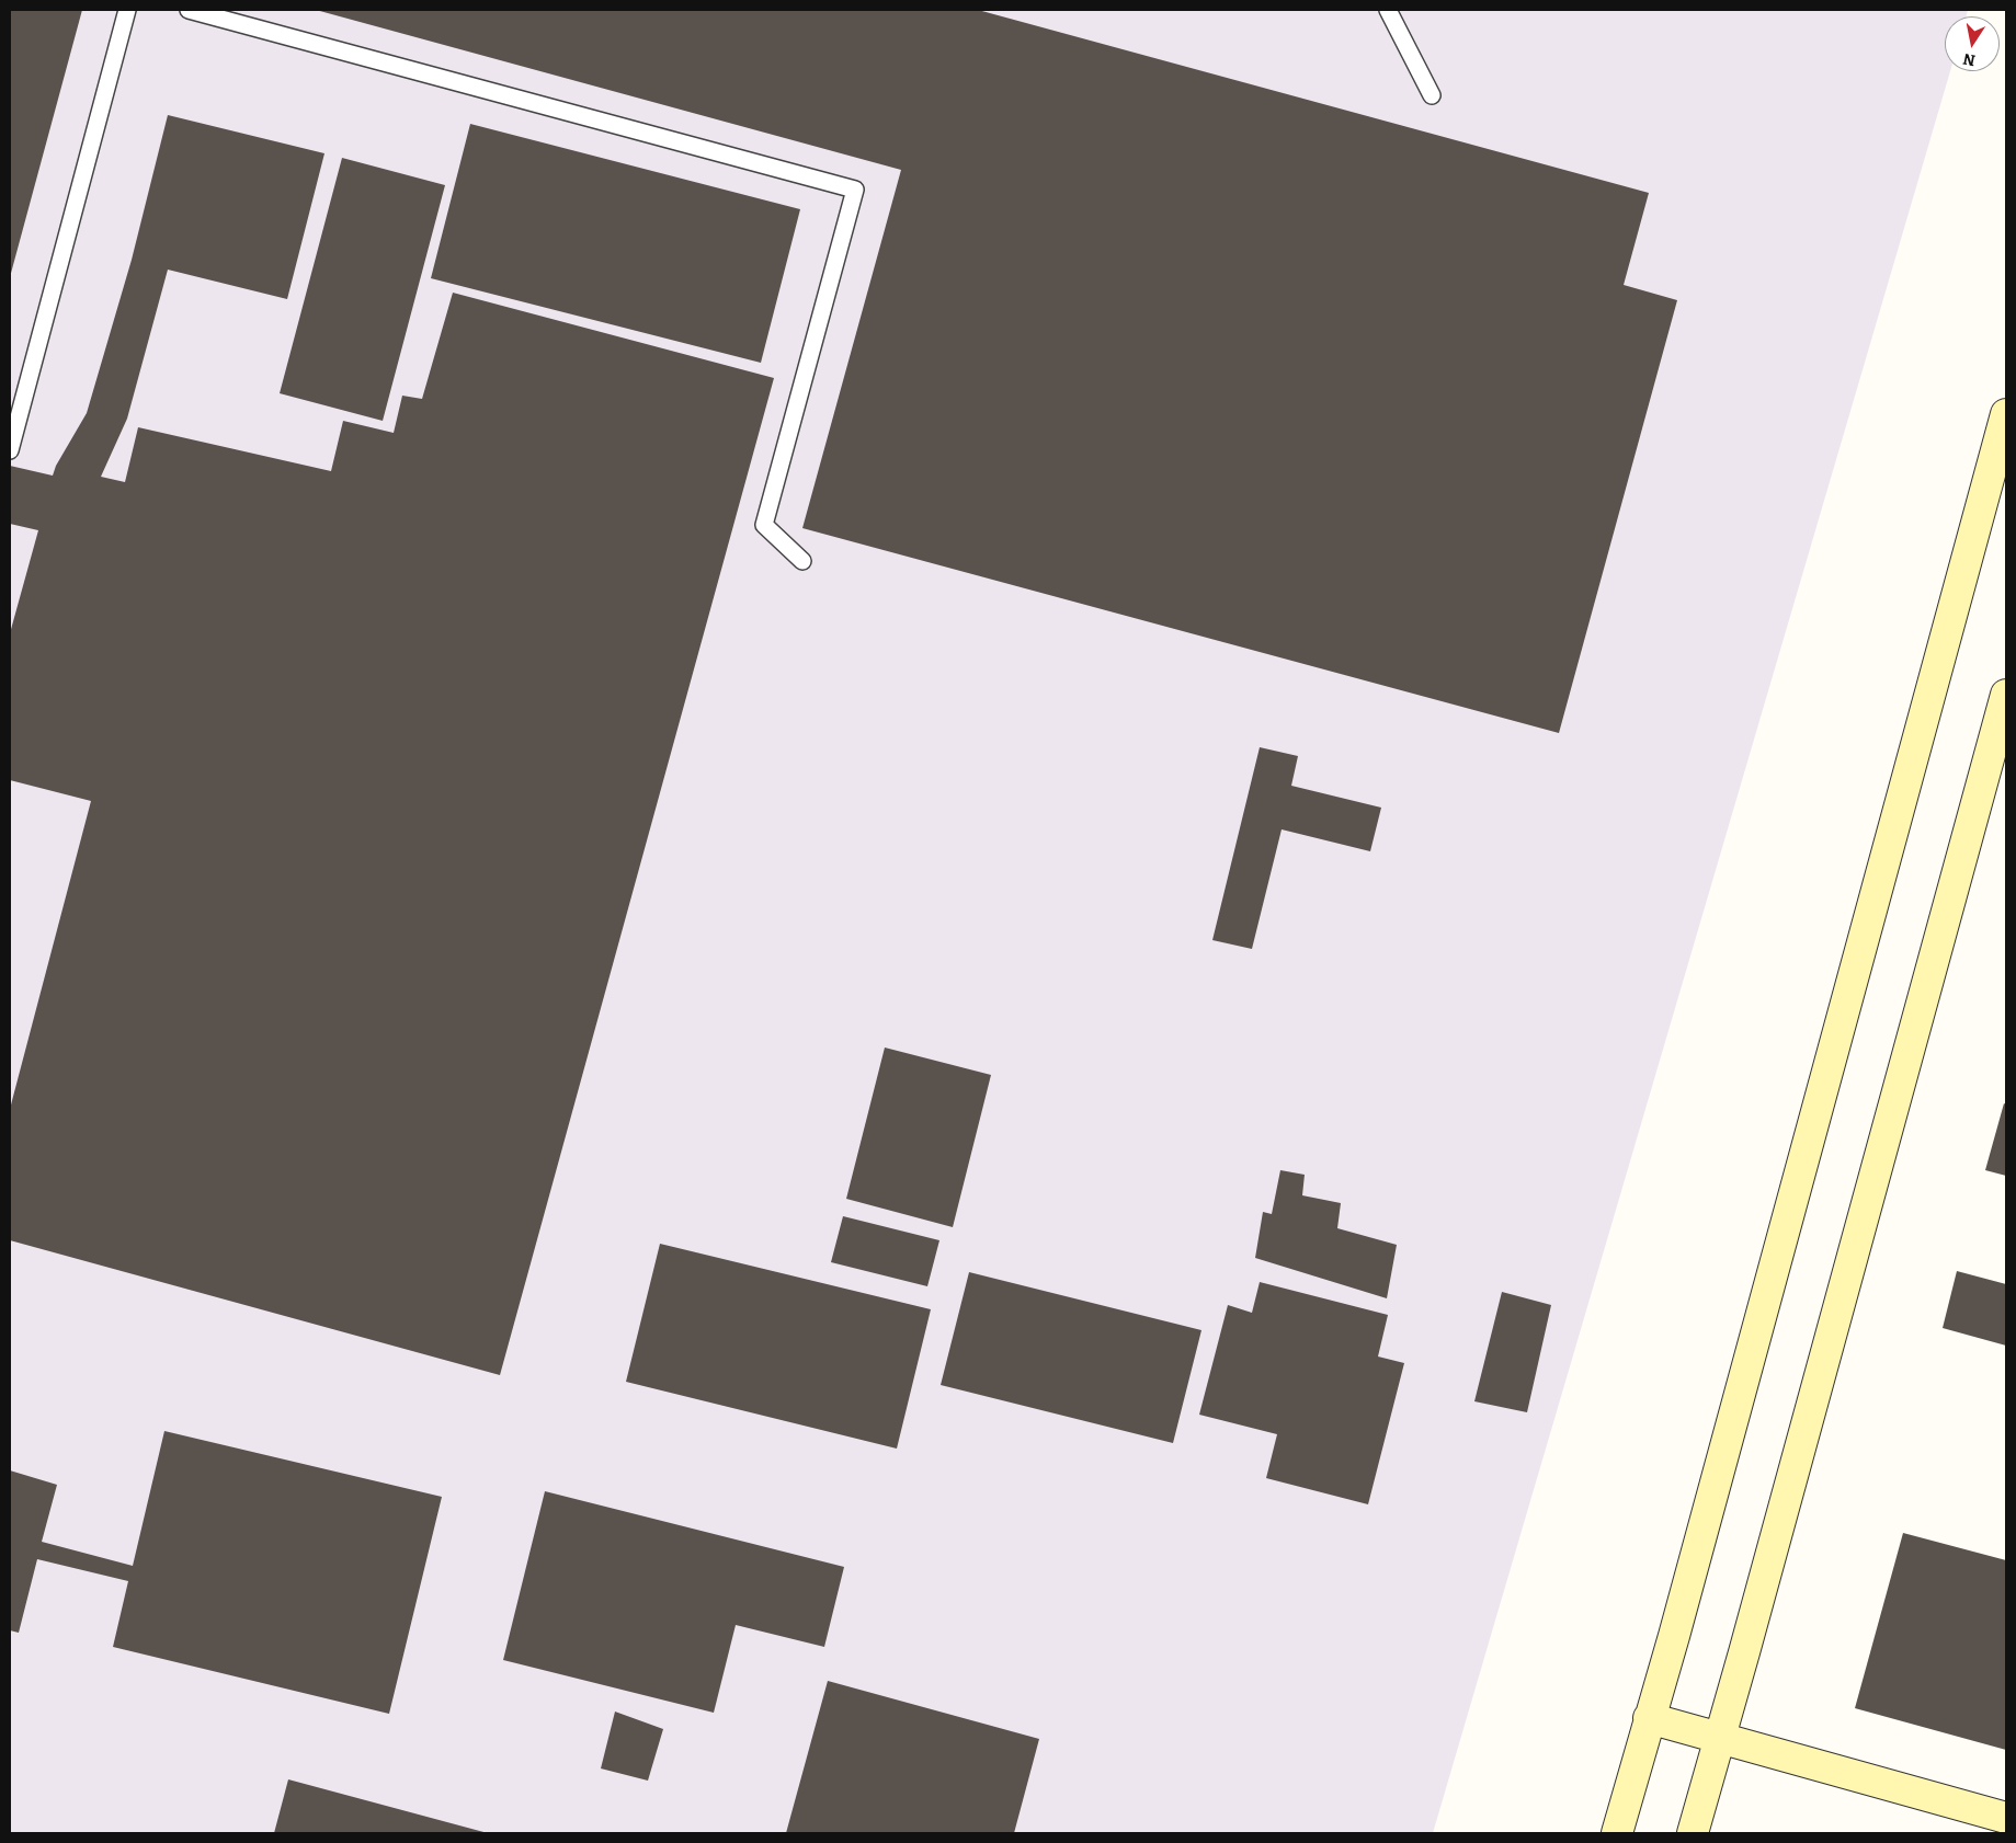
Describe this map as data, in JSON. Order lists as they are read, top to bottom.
{
  "north": "bottom"
}
